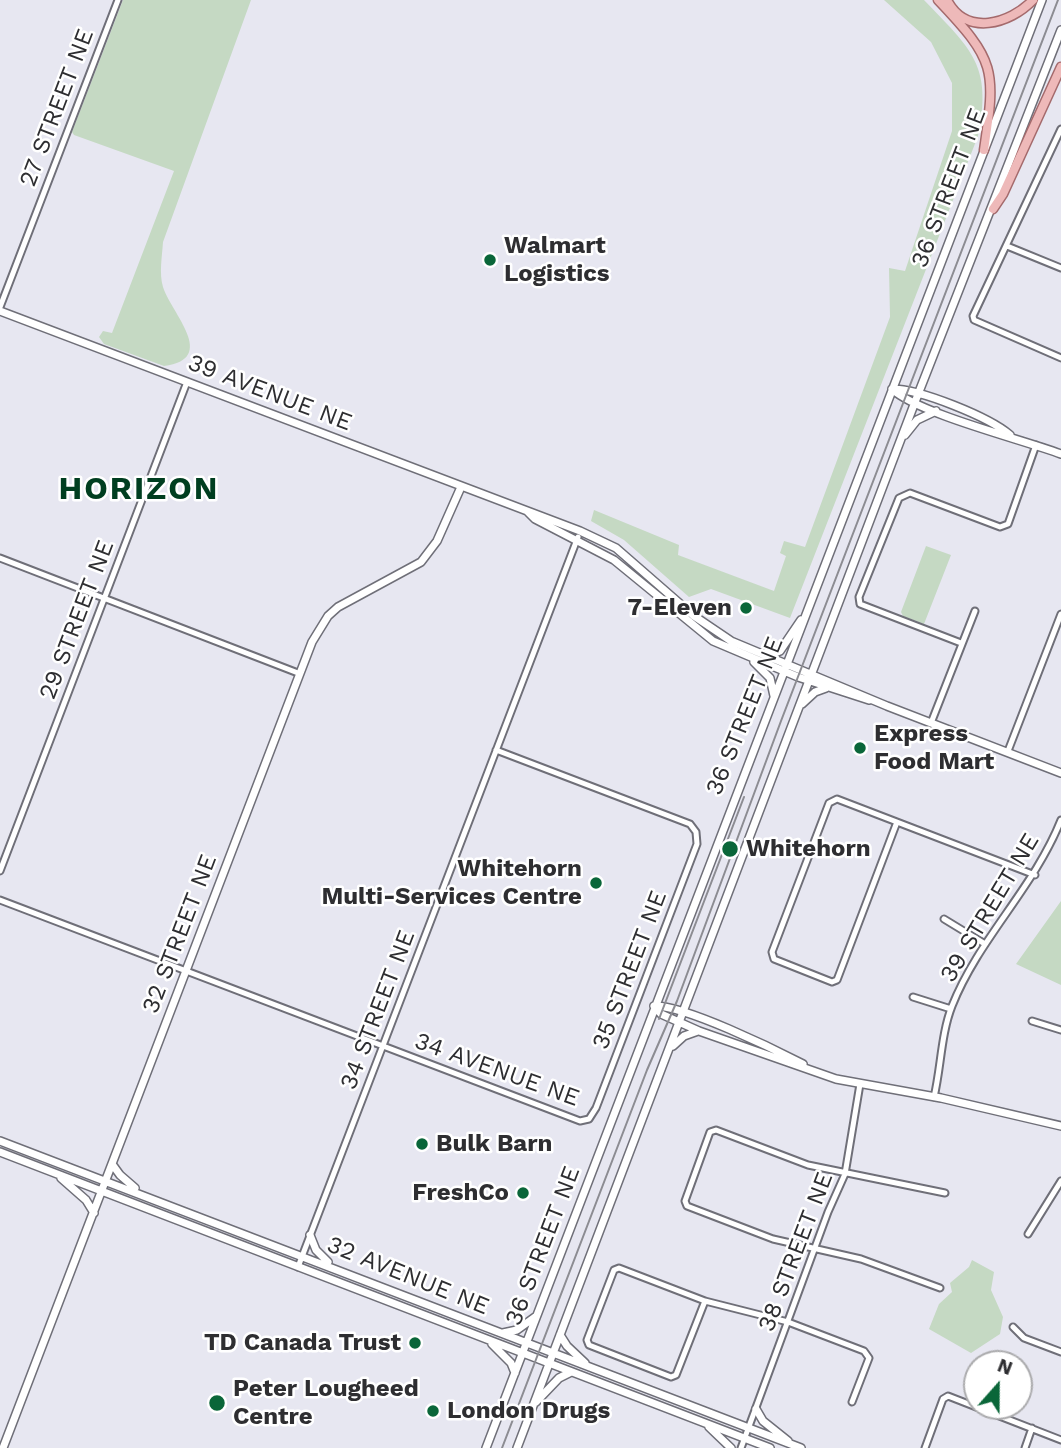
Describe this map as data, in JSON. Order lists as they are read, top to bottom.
{
  "streets": {
    "main road": [
      "36 STREET NE",
      "39 AVENUE NE",
      "32 STREET NE",
      "32 AVENUE NE"
    ],
    "street": [
      "27 STREET NE",
      "29 STREET NE",
      "39 STREET NE",
      "35 STREET NE",
      "34 STREET NE",
      "34 AVENUE NE",
      "38 STREET NE"
    ]
  },
  "crossings": [
    ["27 STREET NE", "39 AVENUE NE"],
    ["36 STREET NE", "39 AVENUE NE"],
    ["36 STREET NE", "32 AVENUE NE"],
    ["39 AVENUE NE", "29 STREET NE"],
    ["39 AVENUE NE", "32 STREET NE"],
    ["39 AVENUE NE", "34 STREET NE"],
    ["32 STREET NE", "34 AVENUE NE"],
    ["32 STREET NE", "32 AVENUE NE"],
    ["35 STREET NE", "34 STREET NE"],
    ["35 STREET NE", "34 AVENUE NE"],
    ["34 STREET NE", "34 AVENUE NE"],
    ["34 STREET NE", "32 AVENUE NE"],
    ["38 STREET NE", "32 AVENUE NE"]
  ],
  "districts": ["HORIZON"],
  "places": [
    "Walmart Logistics",
    "7-Eleven",
    "Express Food Mart",
    "Whitehorn",
    "Whitehorn Multi-Services Centre",
    "Bulk Barn",
    "FreshCo",
    "TD Canada Trust",
    "Peter Lougheed Centre",
    "London Drugs"
  ],
  "north": "top"
}
